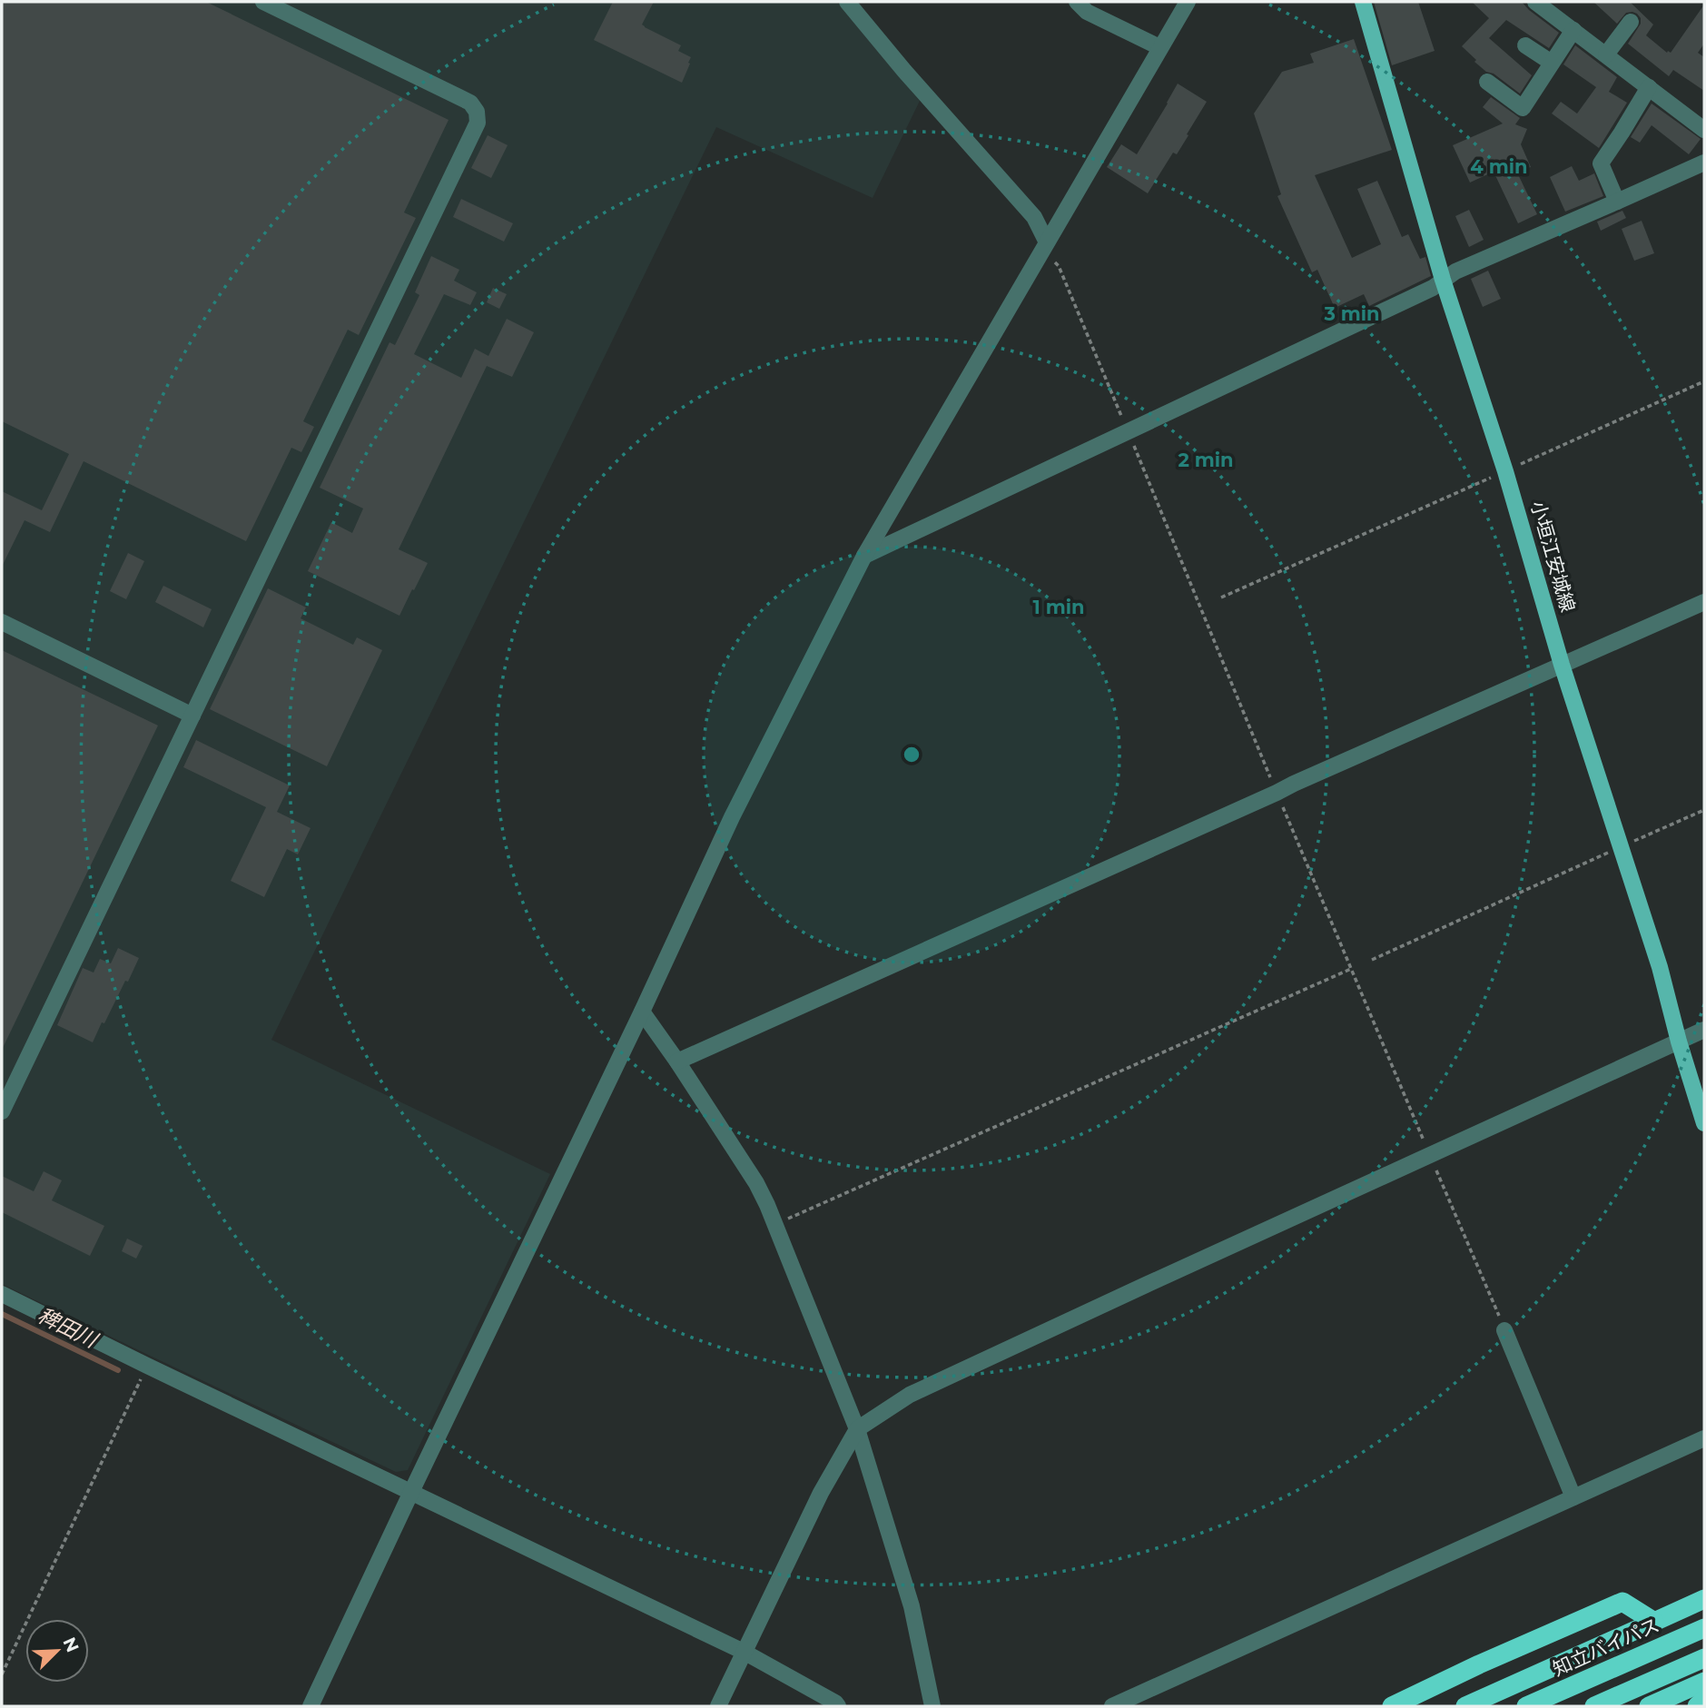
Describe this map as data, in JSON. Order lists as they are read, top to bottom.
{
  "streets": {
    "highway": ["知立バイパス"],
    "main road": ["小垣江安城線"]
  },
  "water": ["稗田川"],
  "north": "top right",
  "rings": [
    "4 min",
    "3 min",
    "2 min",
    "1 min"
  ]
}
